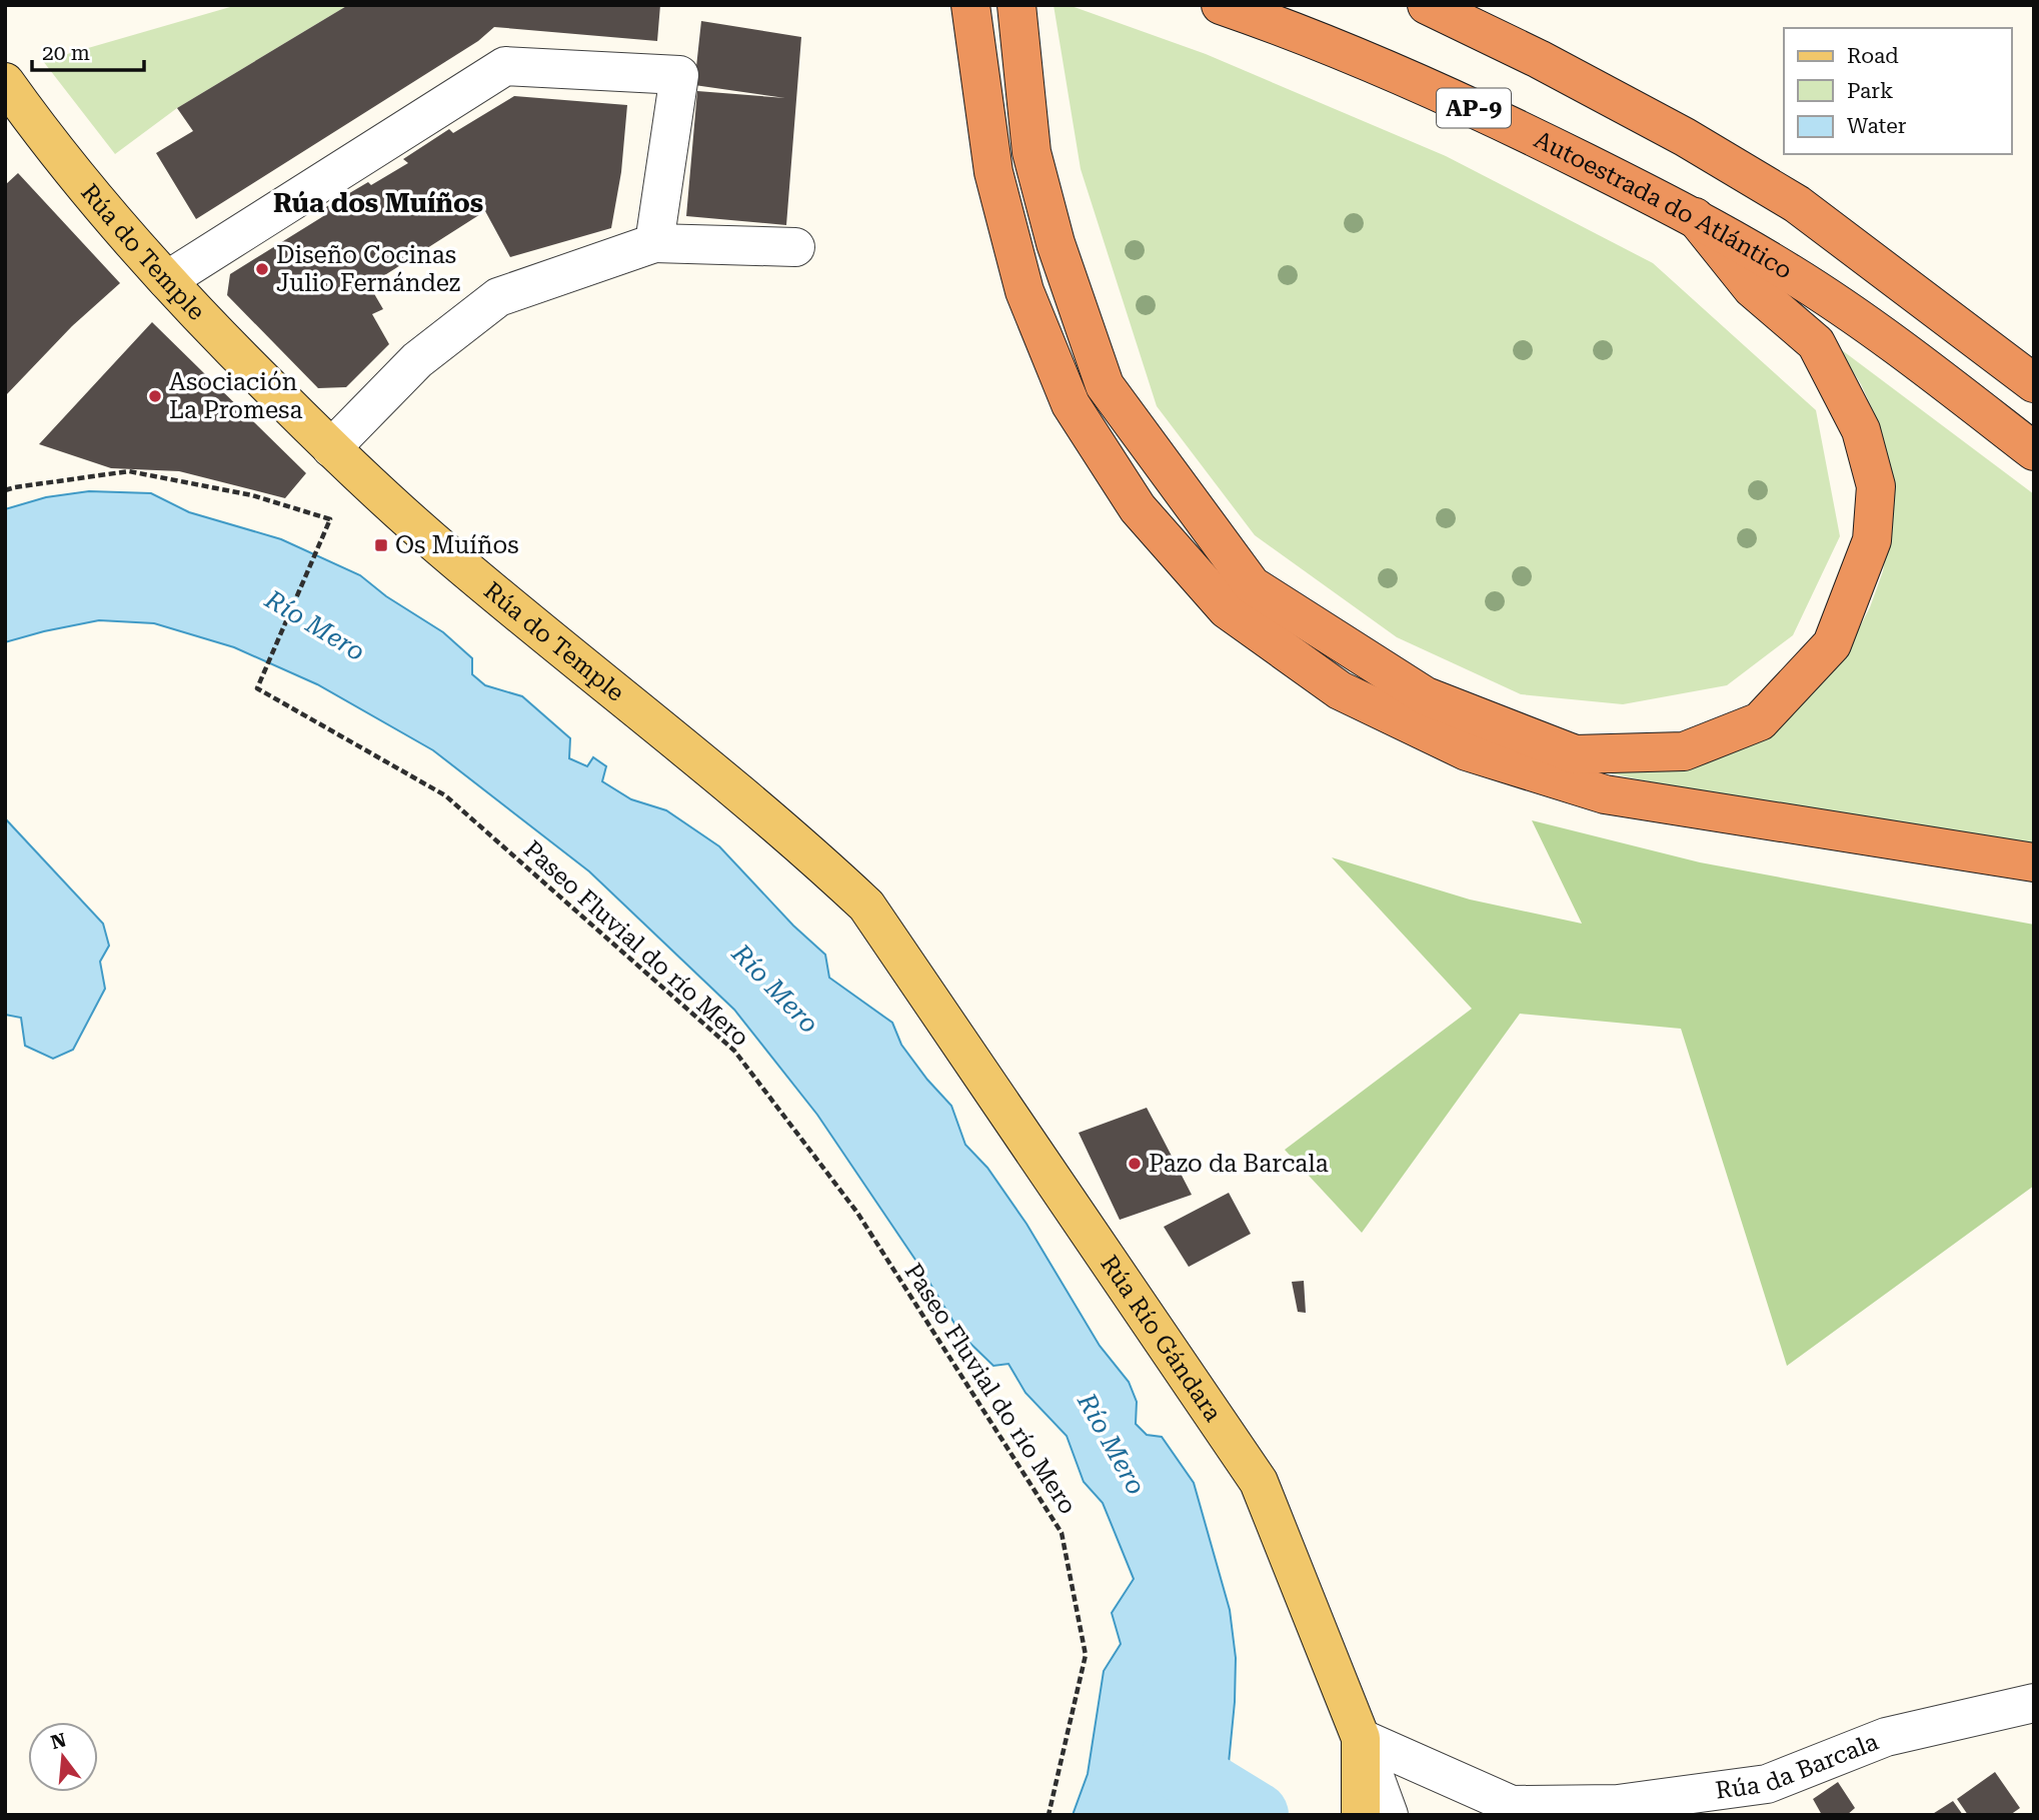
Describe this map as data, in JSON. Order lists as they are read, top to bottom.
{
  "streets": {
    "highway": ["AP-9", "Autoestrada do Atlántico"],
    "main road": ["Rúa do Temple", "Rúa Río Gándara"],
    "street": ["Rúa da Barcala"],
    "path": ["Paseo Fluvial do río Mero"]
  },
  "crossings": [
    ["Rúa do Temple", "Rúa Río Gándara"],
    ["Rúa Río Gándara", "Rúa da Barcala"]
  ],
  "districts": ["Rúa dos Muíños"],
  "water": ["Río Mero"],
  "places": {
    "other": ["Diseño Cocinas Julio Fernández", "Asociación La Promesa", "Pazo da Barcala"],
    "transit": ["Os Muíños"]
  },
  "legend": ["Road", "Park", "Water"],
  "scale_bar": "20 m",
  "north": "top"
}
